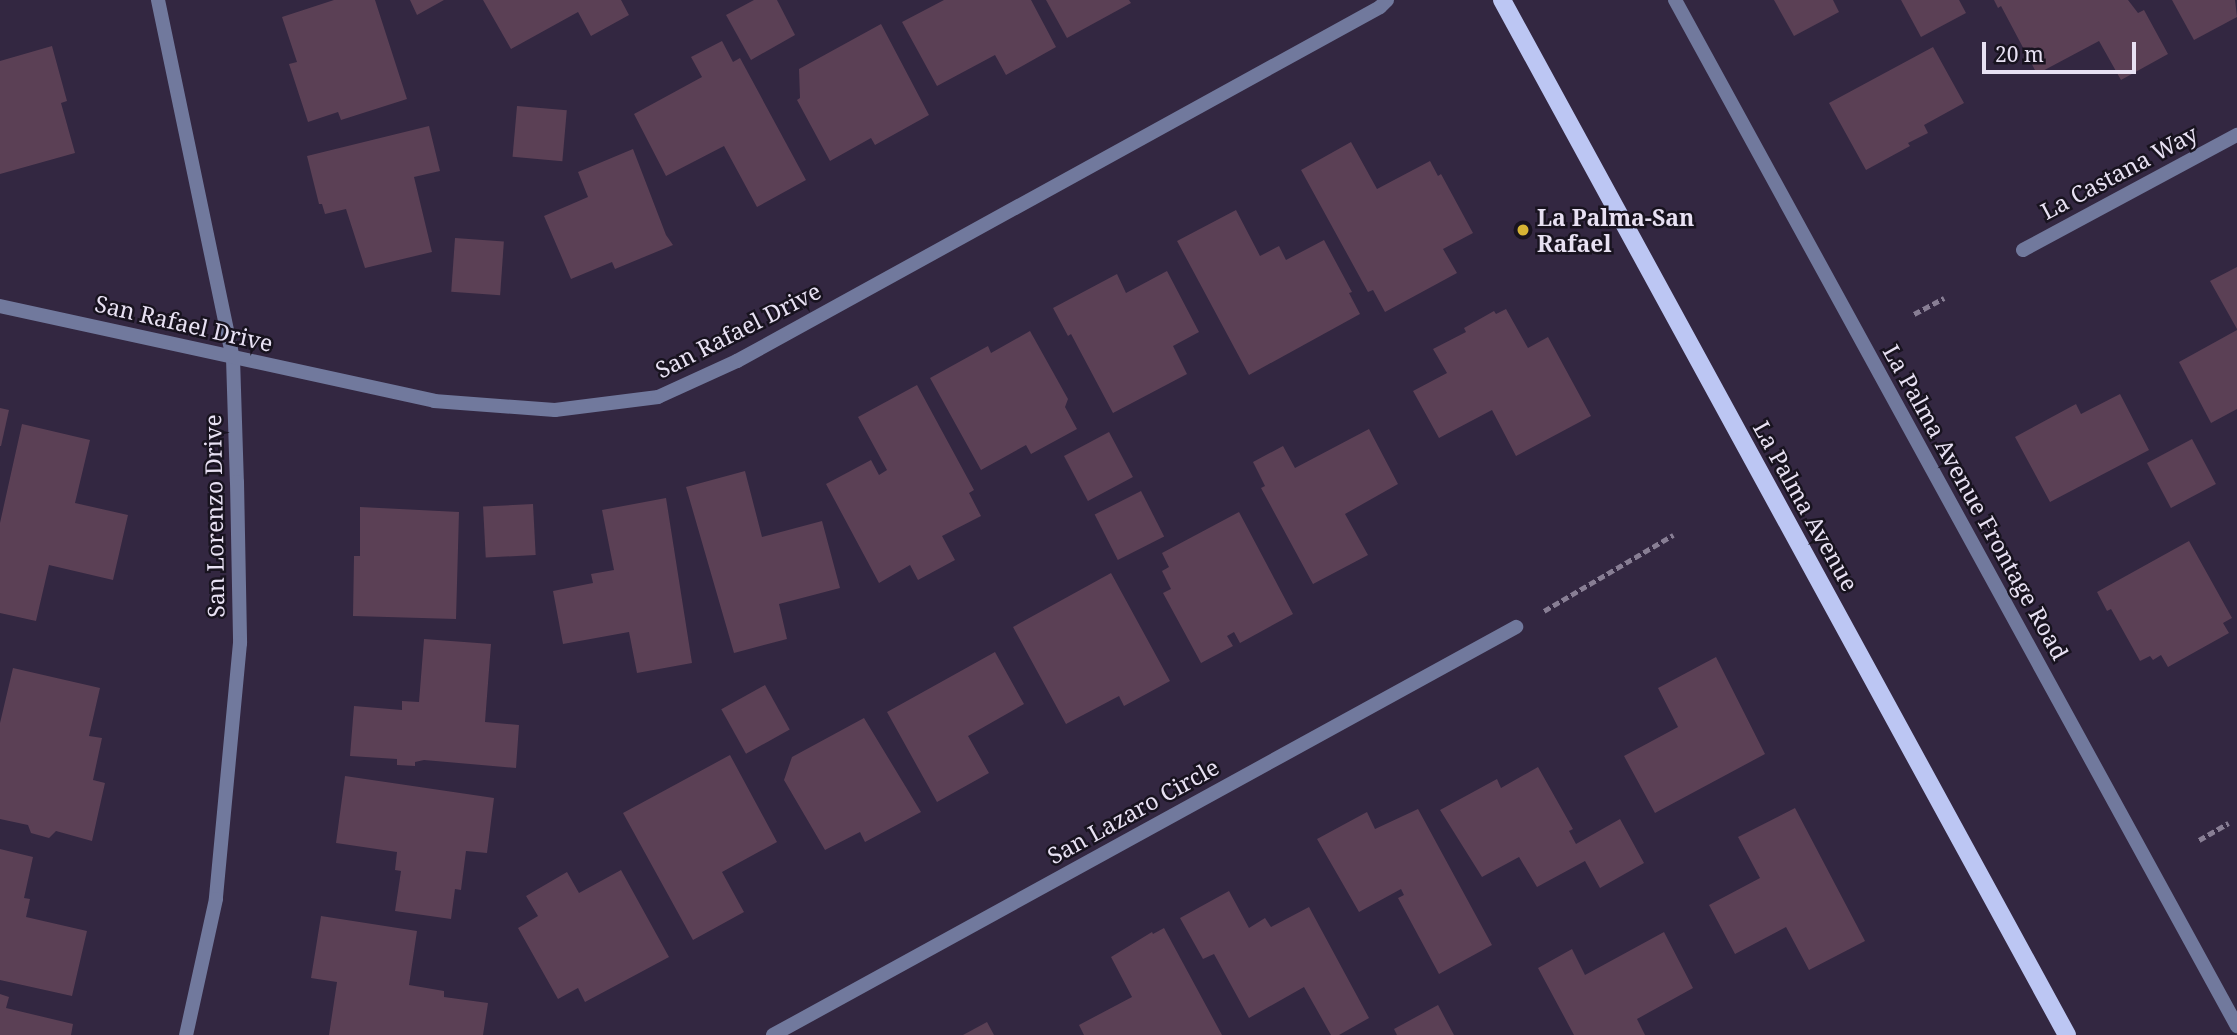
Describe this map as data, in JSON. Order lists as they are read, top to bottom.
{
  "streets": {
    "main road": ["La Palma Avenue"],
    "street": [
      "La Castana Way",
      "San Rafael Drive",
      "La Palma Avenue Frontage Road",
      "San Lorenzo Drive",
      "San Lazaro Circle"
    ]
  },
  "crossings": [
    ["San Rafael Drive", "San Lorenzo Drive"]
  ],
  "places": ["La Palma-San Rafael"],
  "scale_bar": "20 m"
}
